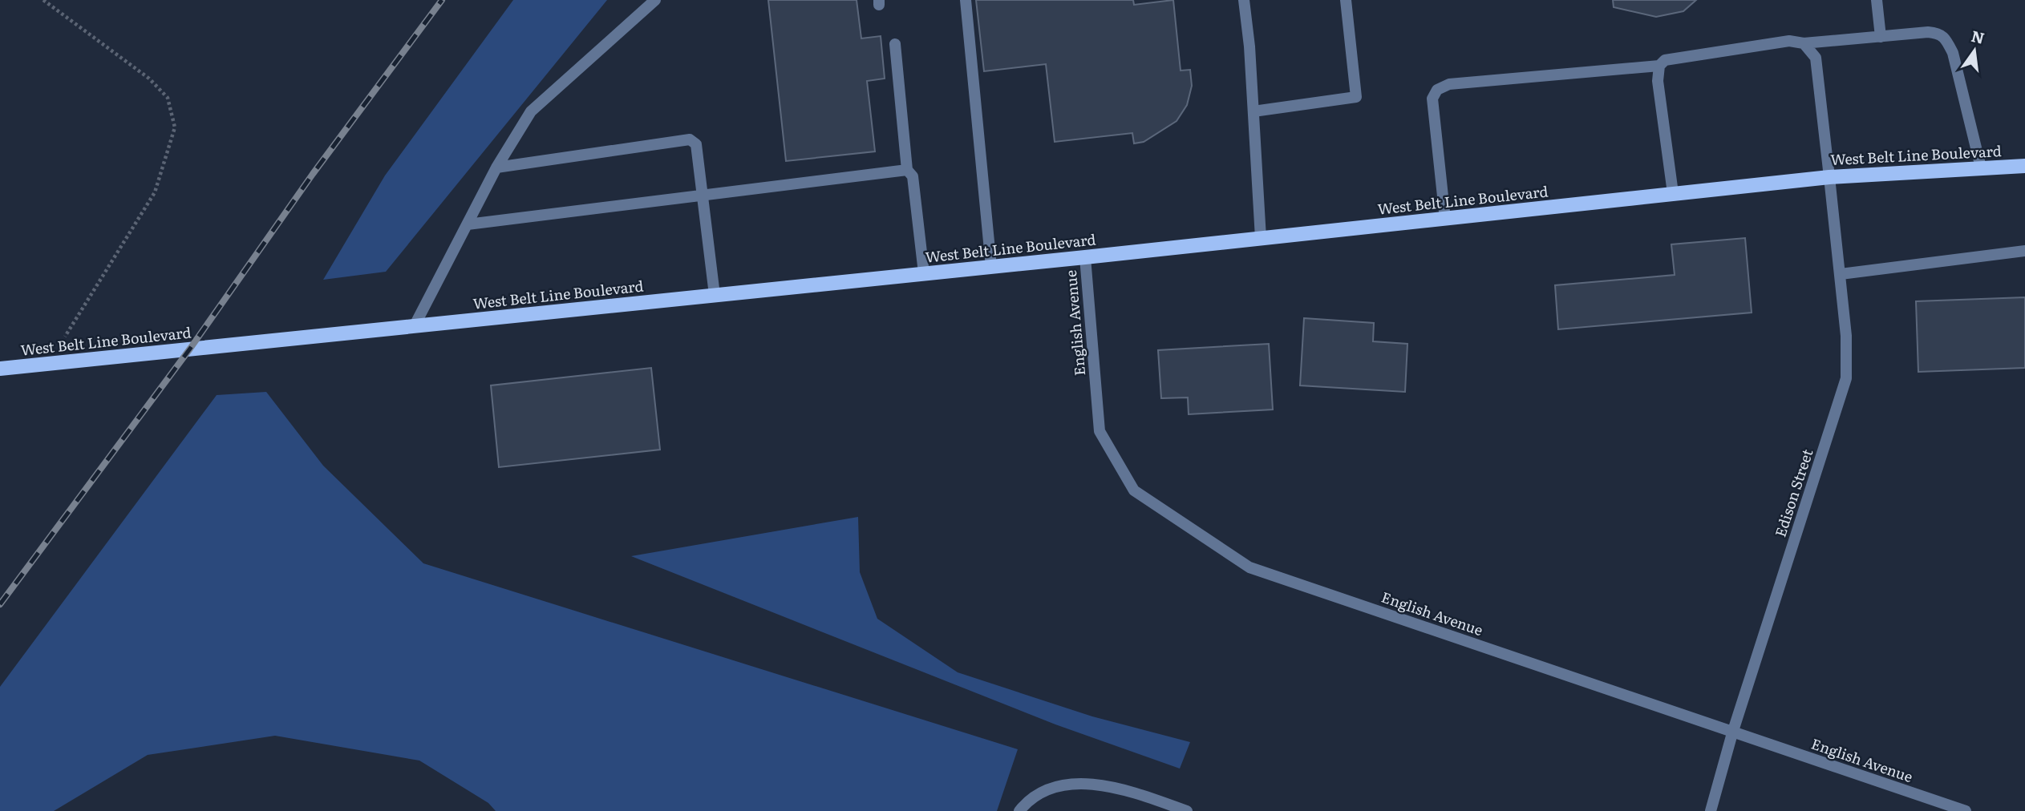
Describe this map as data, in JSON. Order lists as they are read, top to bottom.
{
  "streets": {
    "main road": ["West Belt Line Boulevard"],
    "street": ["English Avenue", "Edison Street"]
  },
  "crossings": [
    ["West Belt Line Boulevard", "English Avenue"],
    ["West Belt Line Boulevard", "Edison Street"],
    ["English Avenue", "Edison Street"]
  ],
  "north": "top"
}
